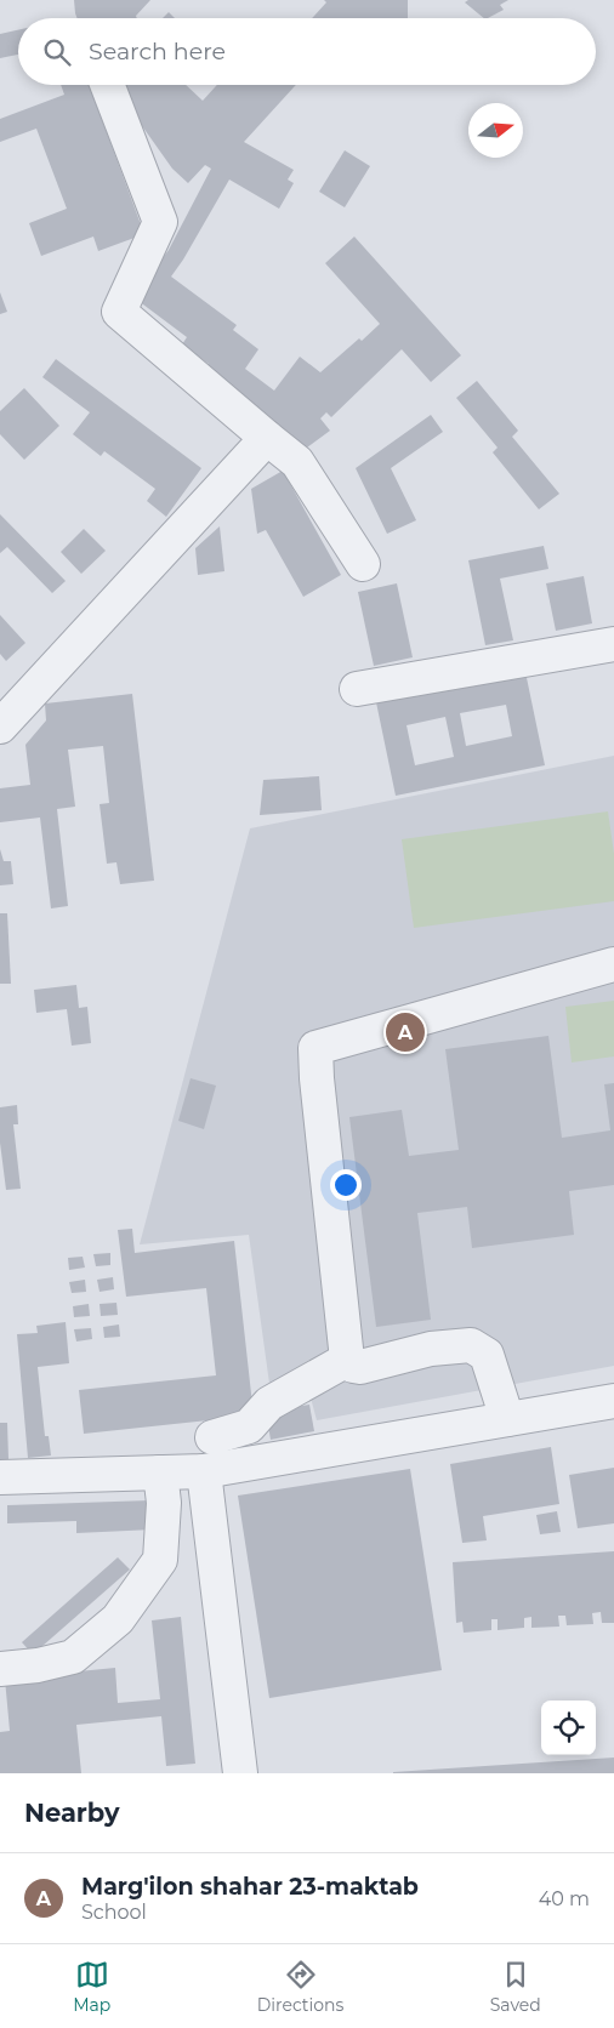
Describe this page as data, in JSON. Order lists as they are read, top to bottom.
{
  "north": "right",
  "page": {
    "search": "Search here",
    "pins": "A",
    "heading": "Nearby",
    "list": [
      {
        "mark": "A",
        "name": "Marg'ilon shahar 23-maktab",
        "note": "School",
        "value": "40 m"
      }
    ],
    "nav": ["Map", "Directions", "Saved"]
  }
}
